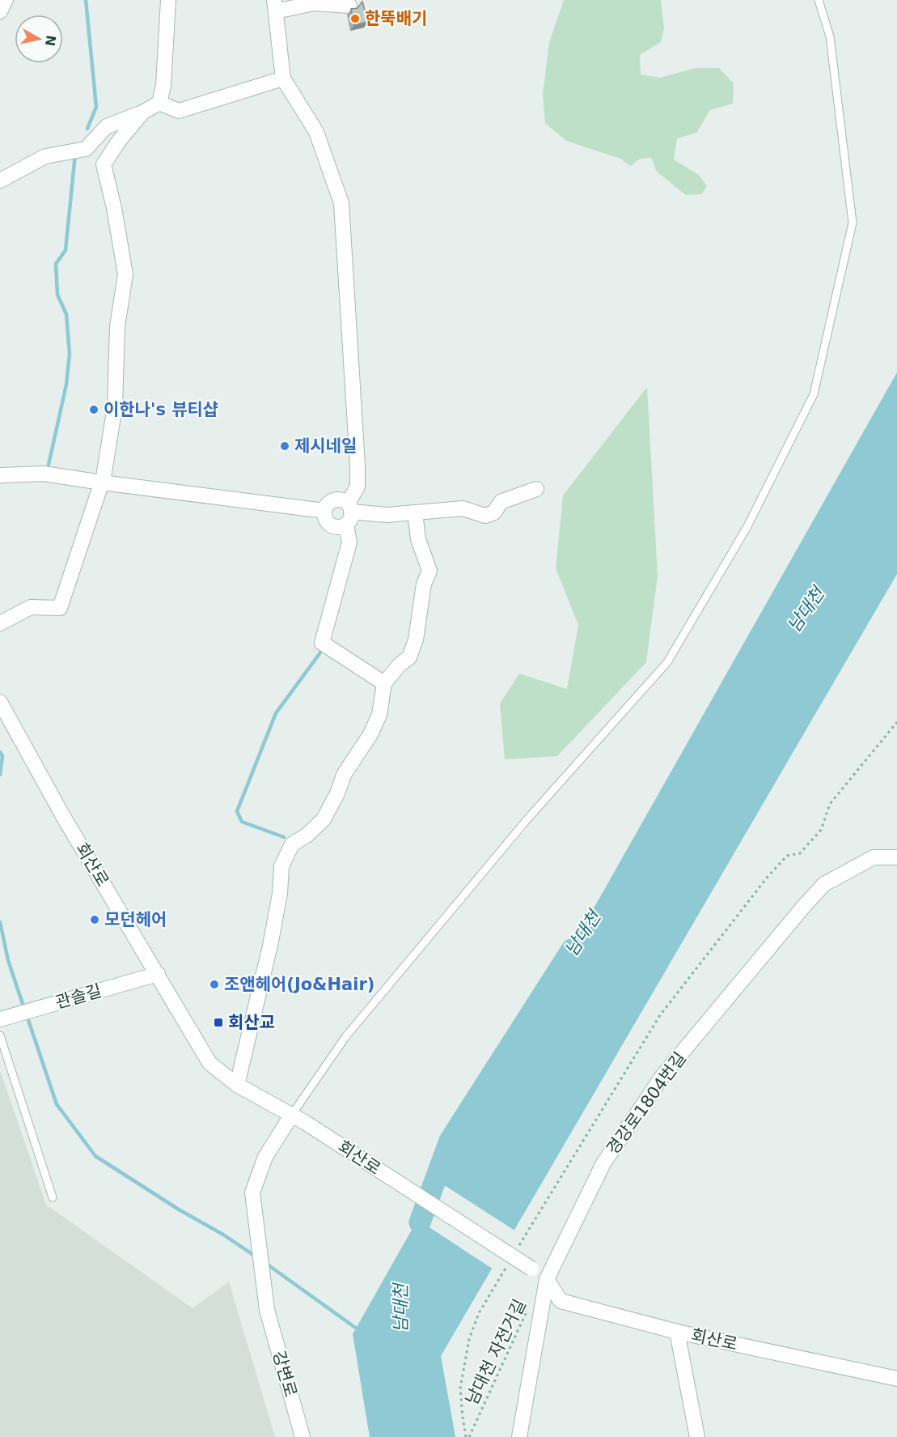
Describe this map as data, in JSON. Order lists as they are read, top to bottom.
{
  "streets": {
    "street": [
      "회산로",
      "관솔길",
      "경강로1804번길",
      "강변로"
    ],
    "path": ["남대천 자전거길"]
  },
  "crossings": [
    ["회산로", "관솔길"],
    ["회산로", "경강로1804번길"],
    ["회산로", "강변로"]
  ],
  "water": ["남대천"],
  "places": {
    "other": [
      "한뚝배기",
      "이한나's 뷰티샵",
      "제시네일",
      "모던헤어",
      "조앤헤어(Jo&Hair)"
    ],
    "transit": ["회산교"]
  },
  "north": "right"
}
